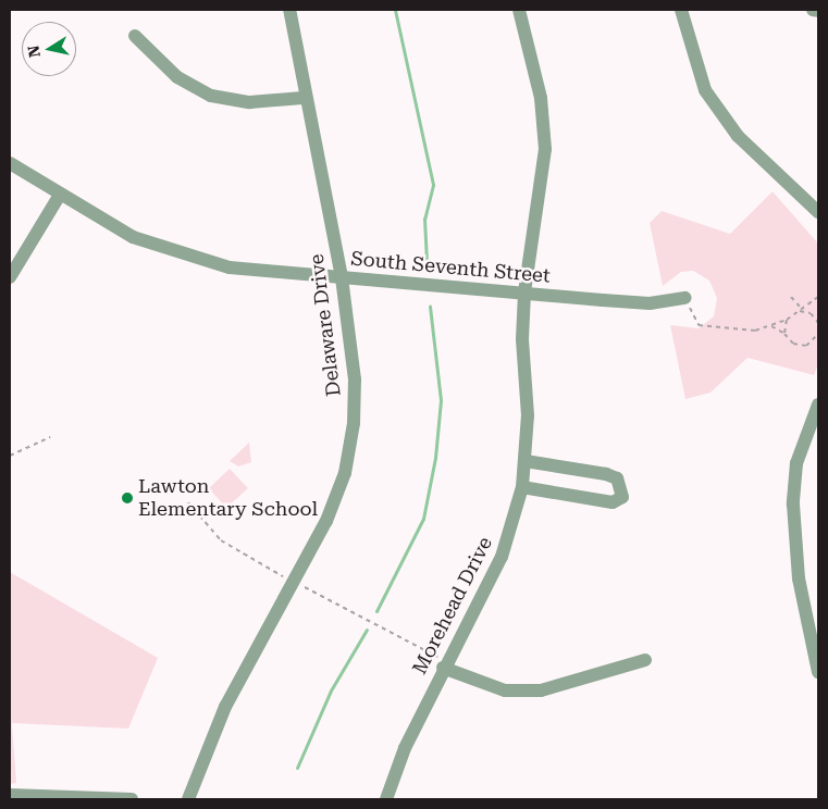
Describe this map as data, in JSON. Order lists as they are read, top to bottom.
{
  "streets": {
    "street": ["South Seventh Street", "Delaware Drive", "Morehead Drive"]
  },
  "crossings": [
    ["South Seventh Street", "Delaware Drive"],
    ["South Seventh Street", "Morehead Drive"]
  ],
  "places": ["Lawton Elementary School"],
  "north": "left"
}
